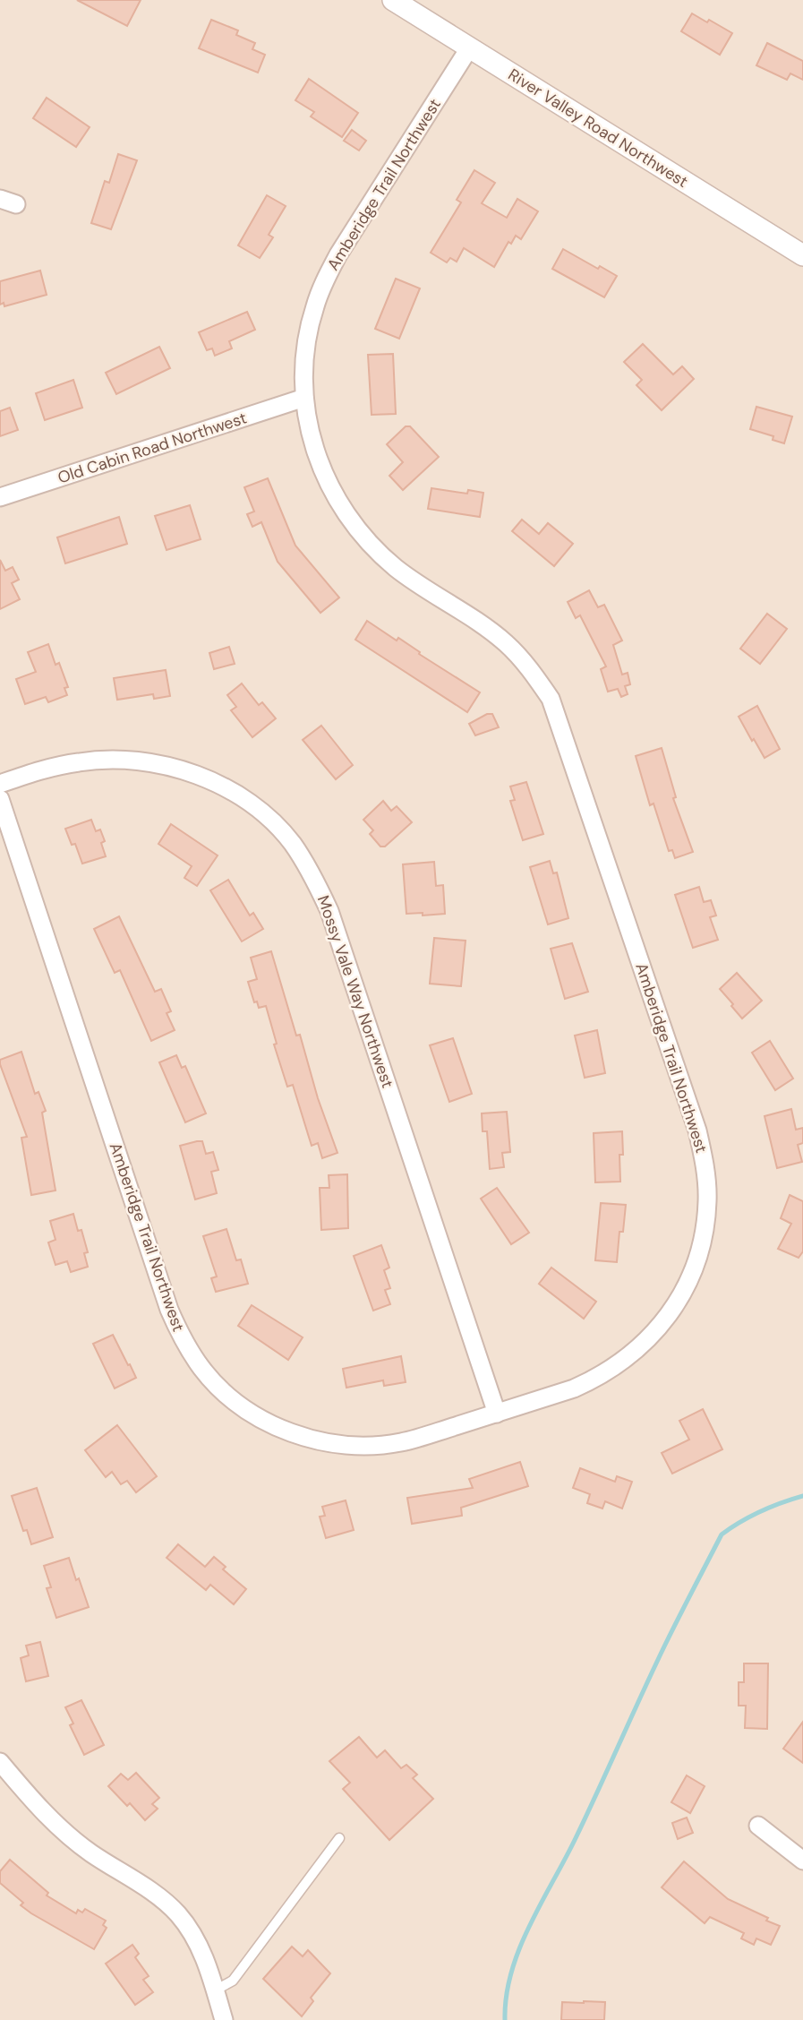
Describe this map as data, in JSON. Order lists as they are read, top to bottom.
{
  "streets": {
    "street": [
      "River Valley Road Northwest",
      "Amberidge Trail Northwest",
      "Old Cabin Road Northwest",
      "Mossy Vale Way Northwest"
    ]
  },
  "crossings": [
    ["River Valley Road Northwest", "Amberidge Trail Northwest"],
    ["Amberidge Trail Northwest", "Old Cabin Road Northwest"],
    ["Amberidge Trail Northwest", "Mossy Vale Way Northwest"]
  ]
}
